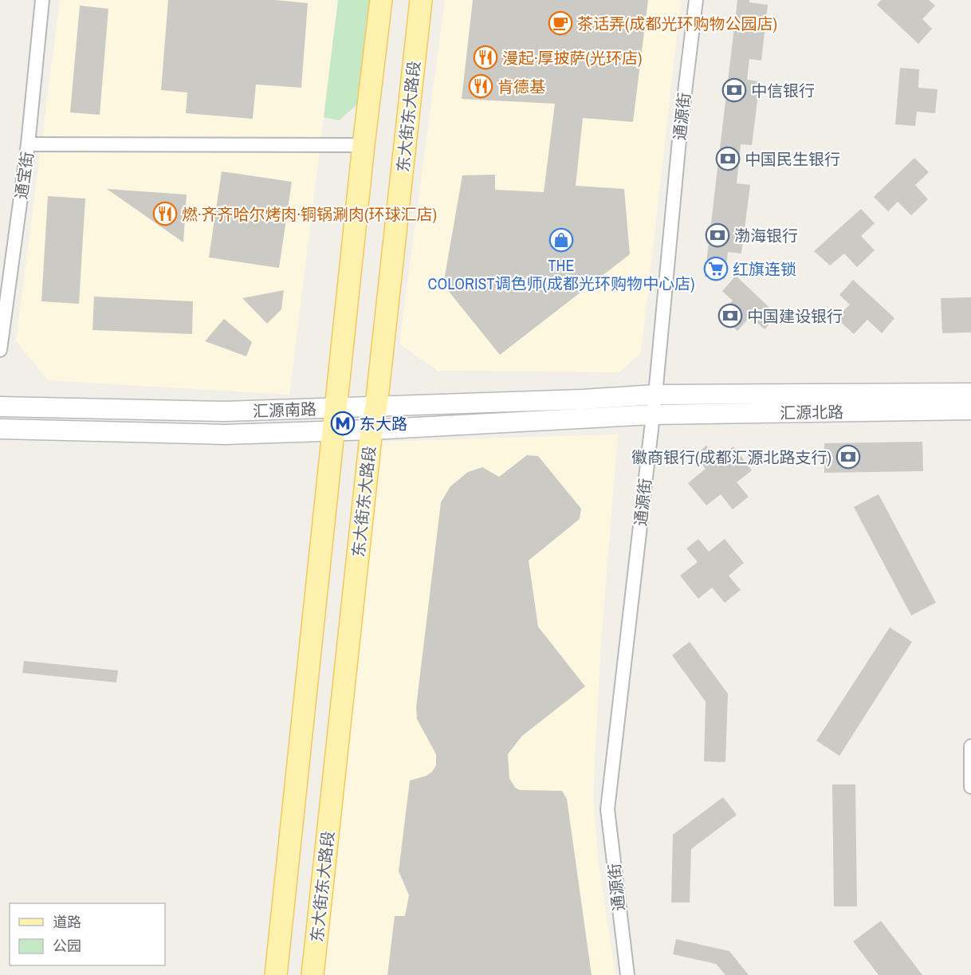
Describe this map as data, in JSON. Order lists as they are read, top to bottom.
{
  "streets": {
    "main road": ["东大街东大路段"],
    "street": [
      "通源街",
      "通宝街",
      "汇源南路",
      "汇源北路"
    ]
  },
  "crossings": [
    ["东大街东大路段", "汇源南路"],
    ["通源街", "汇源南路"],
    ["通源街", "汇源北路"],
    ["汇源南路", "汇源北路"]
  ],
  "places": {
    "cafe": ["茶话弄(成都光环购物公园店)"],
    "restaurant": ["漫起·厚披萨(光环店)", "肯德基", "燃·齐齐哈尔烤肉·铜锅涮肉(环球汇店)"],
    "bank": [
      "中信银行",
      "中国民生银行",
      "渤海银行",
      "中国建设银行",
      "徽商银行(成都汇源北路支行)"
    ],
    "shop": ["THE COLORIST调色师(成都光环购物中心店)"],
    "supermarket": ["红旗连锁"],
    "metro station": ["东大路"]
  },
  "legend": ["道路", "公园"]
}
